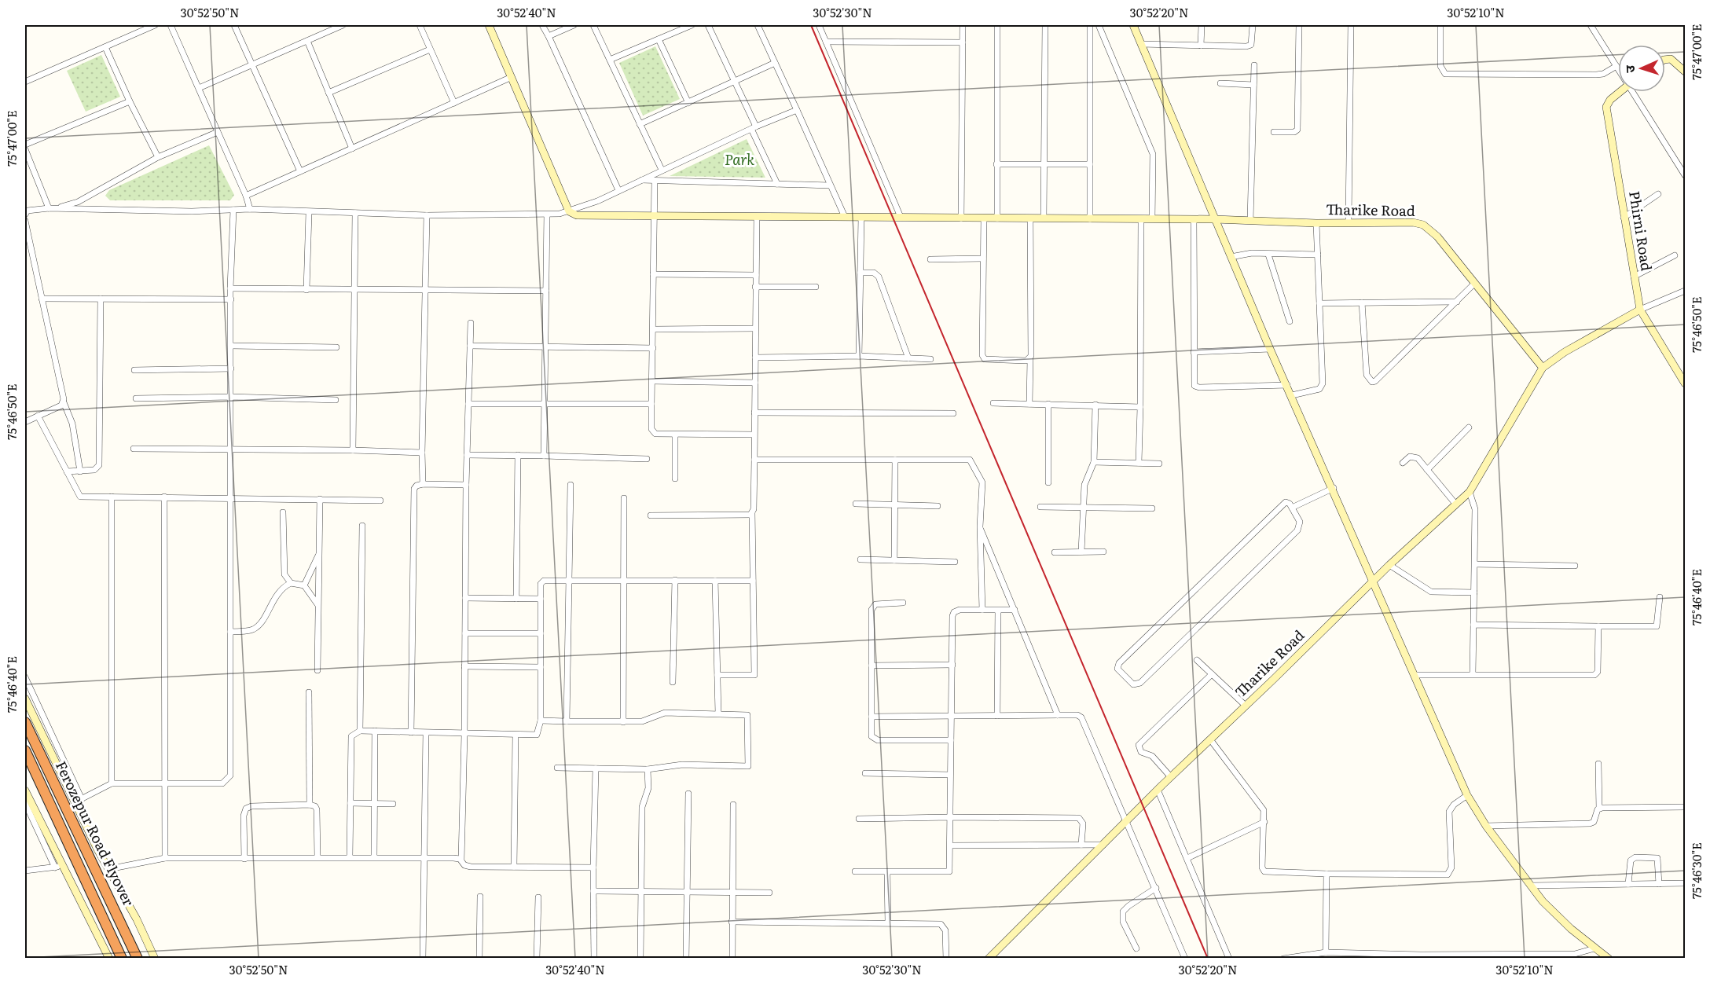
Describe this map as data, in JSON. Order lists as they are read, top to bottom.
{
  "streets": {
    "highway": ["Ferozepur Road Flyover"],
    "street": ["Tharike Road", "Phirni Road"]
  },
  "crossings": [
    ["Tharike Road", "Phirni Road"]
  ],
  "parks": ["Park"],
  "north": "left",
  "coordinates": [
    "30°52'50\"N",
    "30°52'40\"N",
    "30°52'30\"N",
    "30°52'20\"N",
    "30°52'10\"N",
    "75°47'00\"E",
    "75°46'50\"E",
    "75°46'40\"E",
    "75°46'30\"E"
  ]
}
